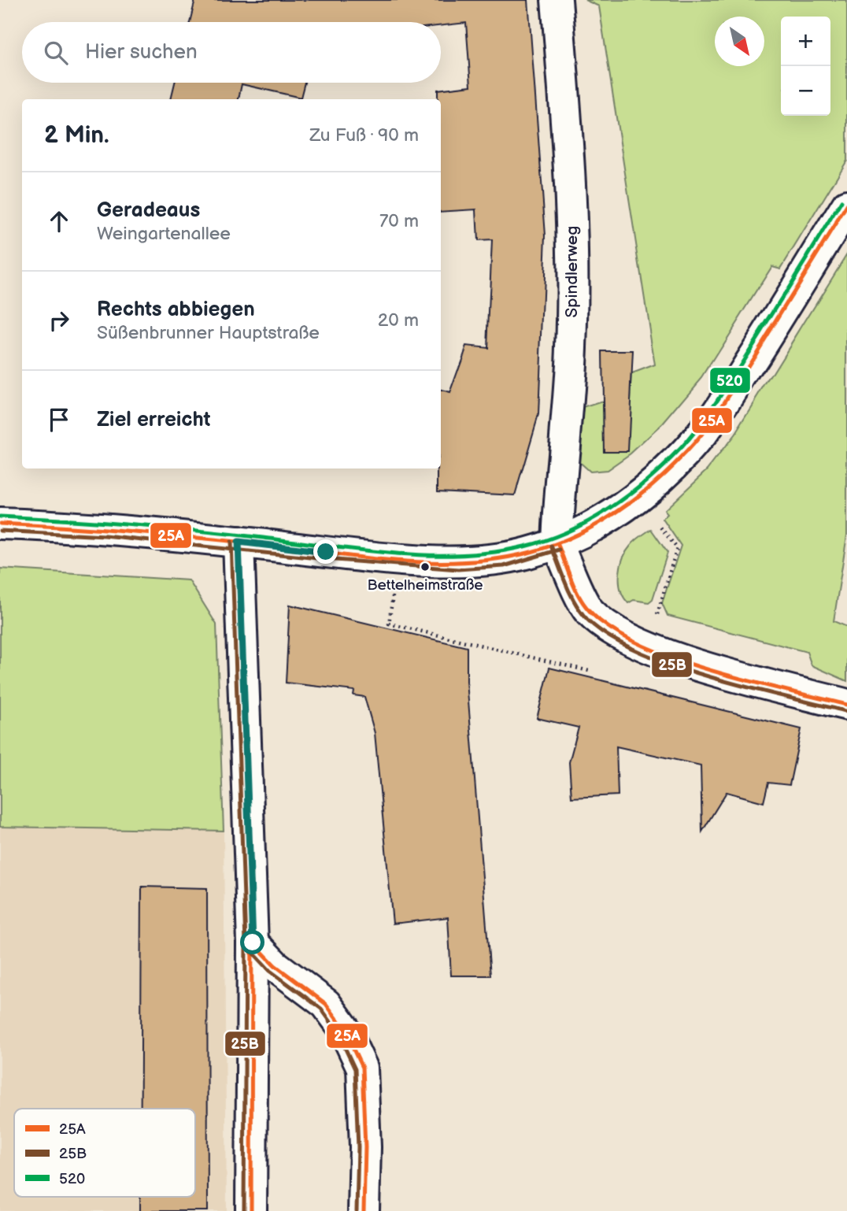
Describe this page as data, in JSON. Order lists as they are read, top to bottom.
{
  "streets": {
    "street": ["Spindlerweg"]
  },
  "places": ["Bettelheimstraße"],
  "lines": ["transit line 520", "transit line 25A", "transit line 25B"],
  "legend": ["25A", "25B", "520"],
  "north": "bottom right",
  "page": {
    "map_buttons": ["+", "−"],
    "search": "Hier suchen",
    "heading": ["2 Min.", "Zu Fuß · 90 m"],
    "list": [
      ["Geradeaus", "Weingartenallee", "70 m"],
      ["Rechts abbiegen", "Süßenbrunner Hauptstraße", "20 m"],
      "Ziel erreicht"
    ]
  }
}
